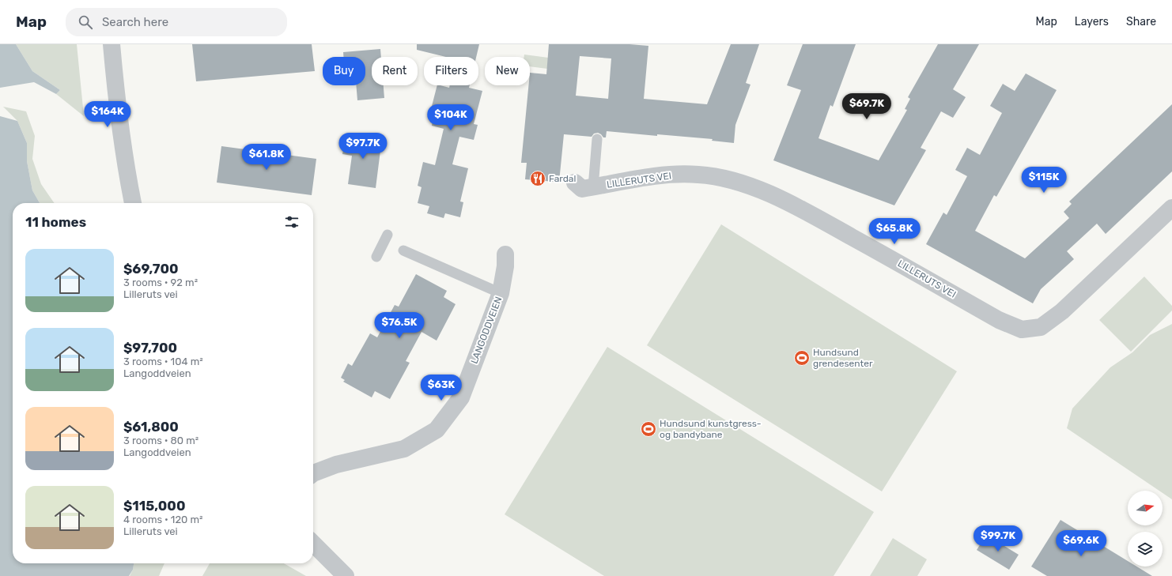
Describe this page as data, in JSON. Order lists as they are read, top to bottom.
{
  "streets": {
    "street": ["LILLERUTS VEI", "LANGODDVEIEN"]
  },
  "places": {
    "restaurant": ["Fardal"],
    "sports": ["Hundsund grendesenter", "Hundsund kunstgress- og bandybane"]
  },
  "north": "right",
  "page": {
    "header": "Map",
    "search": "Search here",
    "nav": ["Map", "Layers", "Share"],
    "chip": [
      "Buy",
      "Rent",
      "Filters",
      "New"
    ],
    "price": [
      "$69.7K",
      "$164K",
      "$104K",
      "$97.7K",
      "$61.8K",
      "$115K",
      "$65.8K",
      "$76.5K",
      "$63K",
      "$99.7K",
      "$69.6K"
    ],
    "heading": "11 homes",
    "list": [
      {
        "name": "$69,700",
        "note": "3 rooms · 92 m² · Lilleruts vei"
      },
      {
        "name": "$97,700",
        "note": "3 rooms · 104 m² · Langoddveien"
      },
      {
        "name": "$61,800",
        "note": "3 rooms · 80 m² · Langoddveien"
      },
      {
        "name": "$115,000",
        "note": "4 rooms · 120 m² · Lilleruts vei"
      }
    ]
  }
}
